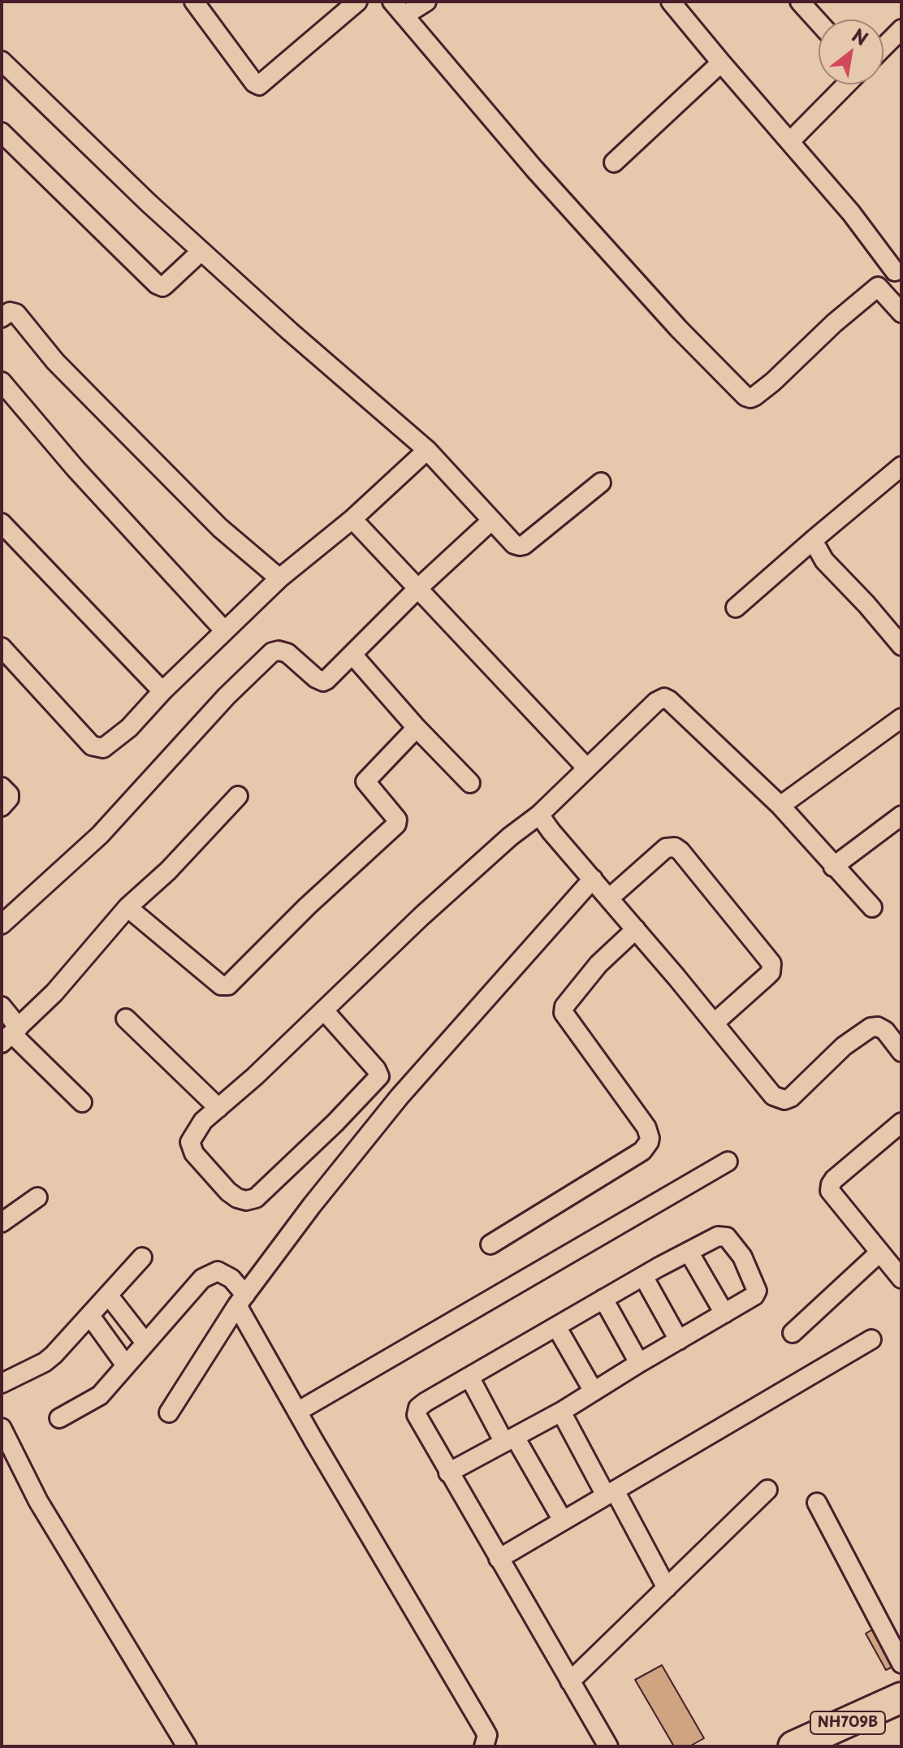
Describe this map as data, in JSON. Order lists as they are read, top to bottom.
{
  "streets": {
    "highway": ["NH709B"]
  },
  "north": "top right"
}
